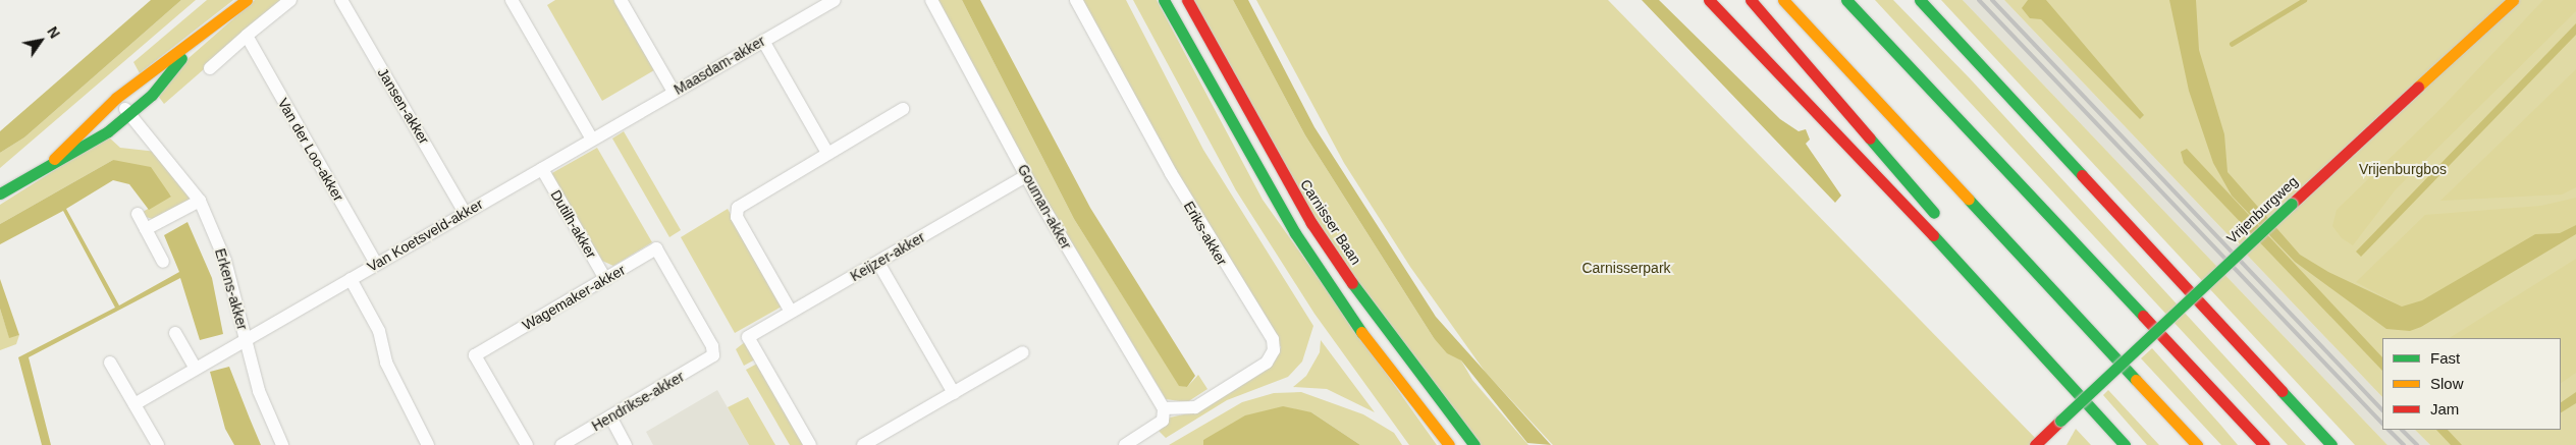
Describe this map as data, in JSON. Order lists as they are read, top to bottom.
{
  "streets": {
    "main road": ["Vrijenburgweg", "Carnisser Baan"],
    "street": [
      "Maasdam-akker",
      "Jansen-akker",
      "Van der Loo-akker",
      "Gouman-akker",
      "Dutilh-akker",
      "Eriks-akker",
      "Van Koetsveld-akker",
      "Keijzer-akker",
      "Erkens-akker",
      "Wagemaker-akker",
      "Hendrikse-akker"
    ]
  },
  "crossings": [
    ["Maasdam-akker", "Van Koetsveld-akker"],
    ["Jansen-akker", "Van Koetsveld-akker"],
    ["Van der Loo-akker", "Van Koetsveld-akker"],
    ["Gouman-akker", "Eriks-akker"],
    ["Gouman-akker", "Keijzer-akker"],
    ["Dutilh-akker", "Van Koetsveld-akker"],
    ["Dutilh-akker", "Wagemaker-akker"],
    ["Van Koetsveld-akker", "Erkens-akker"],
    ["Wagemaker-akker", "Hendrikse-akker"]
  ],
  "parks": ["Vrijenburgbos", "Carnisserpark"],
  "legend": ["Fast", "Slow", "Jam"],
  "north": "top right"
}
